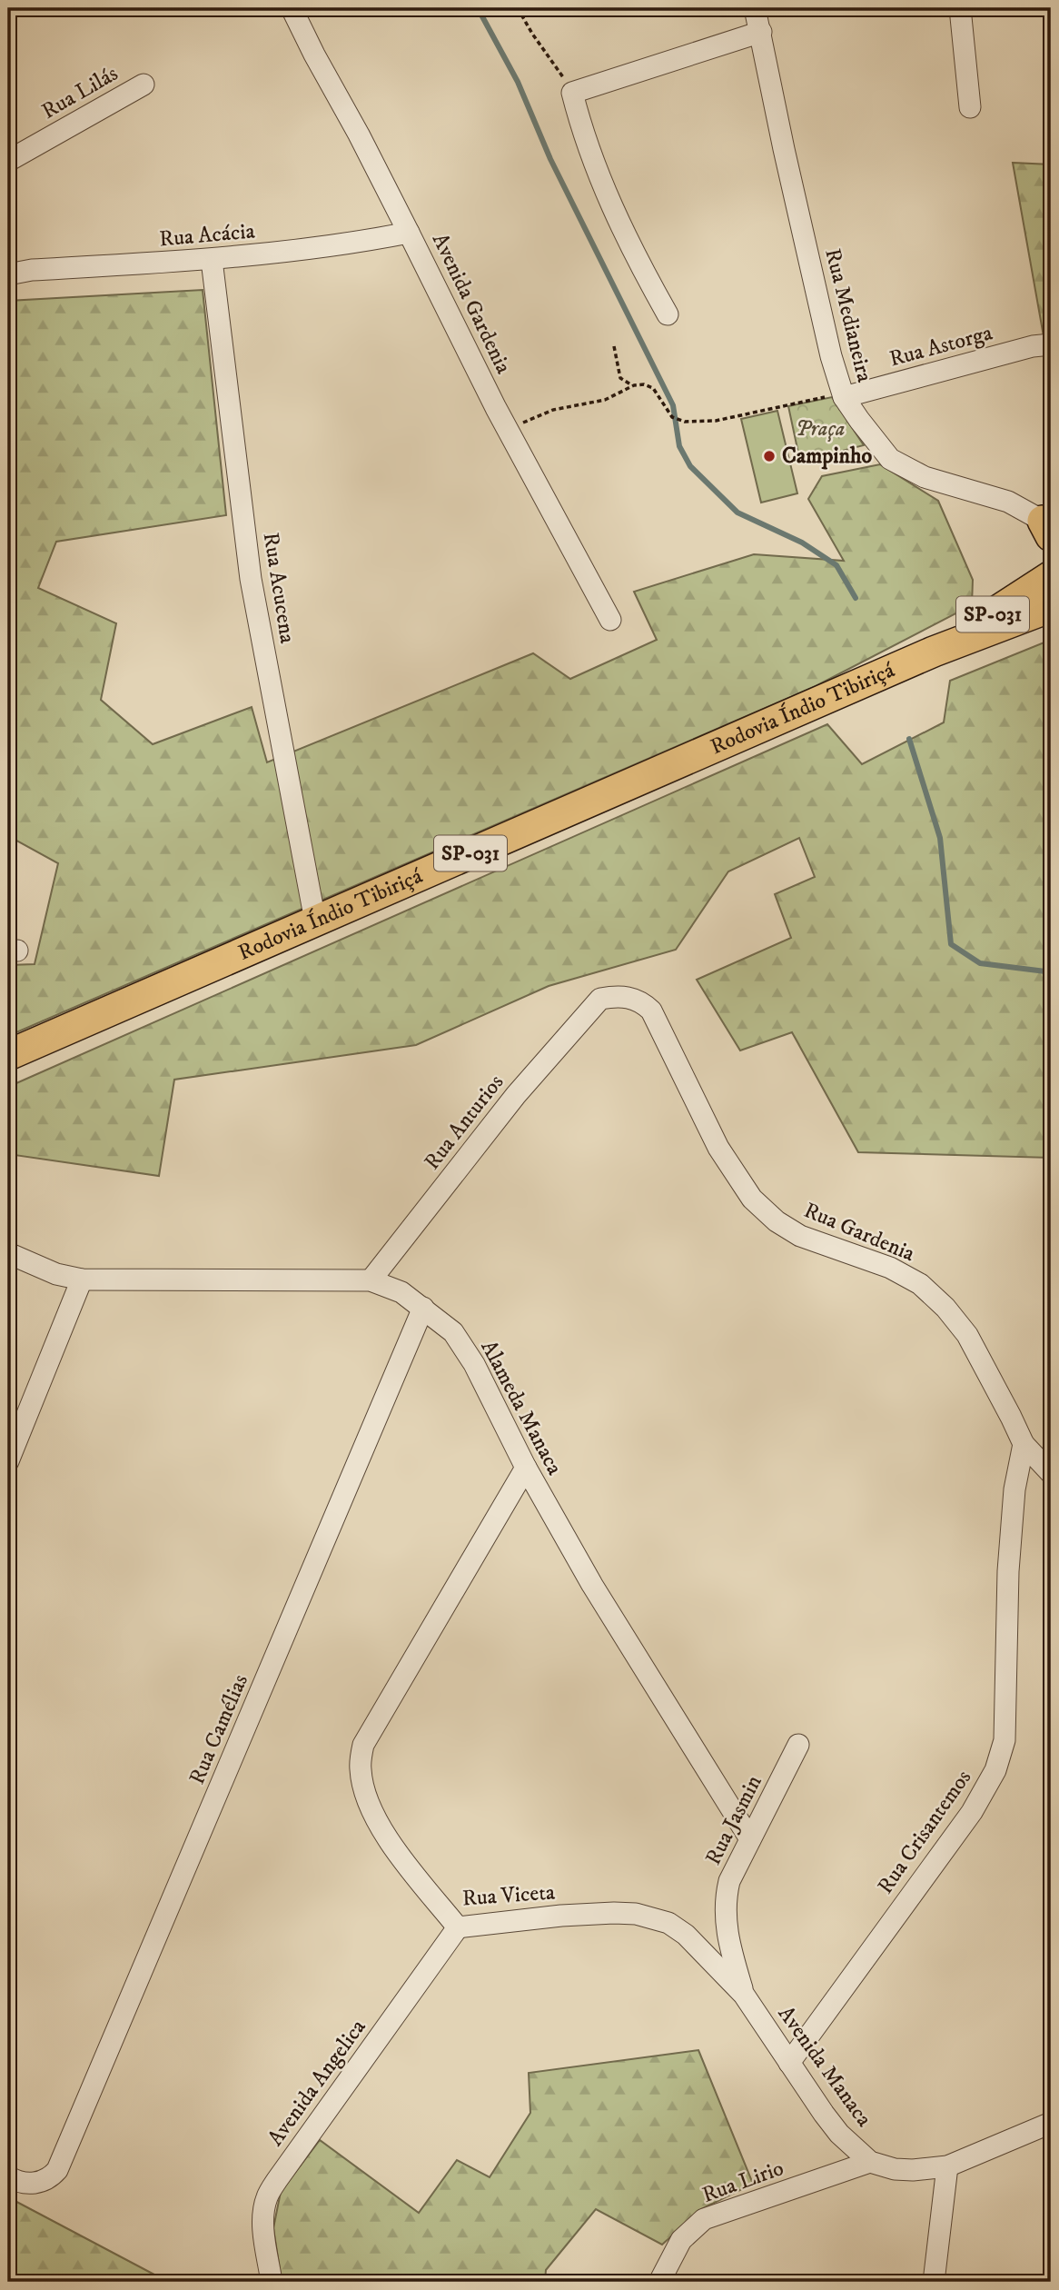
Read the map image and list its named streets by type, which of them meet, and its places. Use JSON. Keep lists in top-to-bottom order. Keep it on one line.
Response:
{"streets":{"highway":["SP-031","Rodovia Índio Tibiriçá"],"street":["Rua Lilás","Rua Acácia","Avenida Gardenia","Rua Medianeira","Rua Astorga","Rua Acucena","Rua Anturios","Rua Gardenia","Alameda Manaca","Rua Camélias","Rua Jasmin","Rua Crisantemos","Rua Viceta","Avenida Manaca","Avenida Angelica","Rua Lirio"]},"crossings":[["Rua Acácia","Avenida Gardenia"],["Rua Acácia","Rua Acucena"],["Rua Medianeira","Rua Astorga"],["Rua Acucena","Rodovia Índio Tibiriçá"],["Rua Anturios","Rua Gardenia"],["Rua Anturios","Alameda Manaca"],["Rua Gardenia","Rua Crisantemos"],["Alameda Manaca","Rua Camélias"],["Alameda Manaca","Rua Jasmin"],["Alameda Manaca","Rua Viceta"],["Rua Jasmin","Rua Viceta"],["Rua Jasmin","Avenida Manaca"],["Rua Crisantemos","Avenida Manaca"],["Rua Viceta","Avenida Manaca"],["Rua Viceta","Avenida Angelica"],["Avenida Manaca","Rua Lirio"]],"parks":["Praça"],"places":["Campinho"]}
